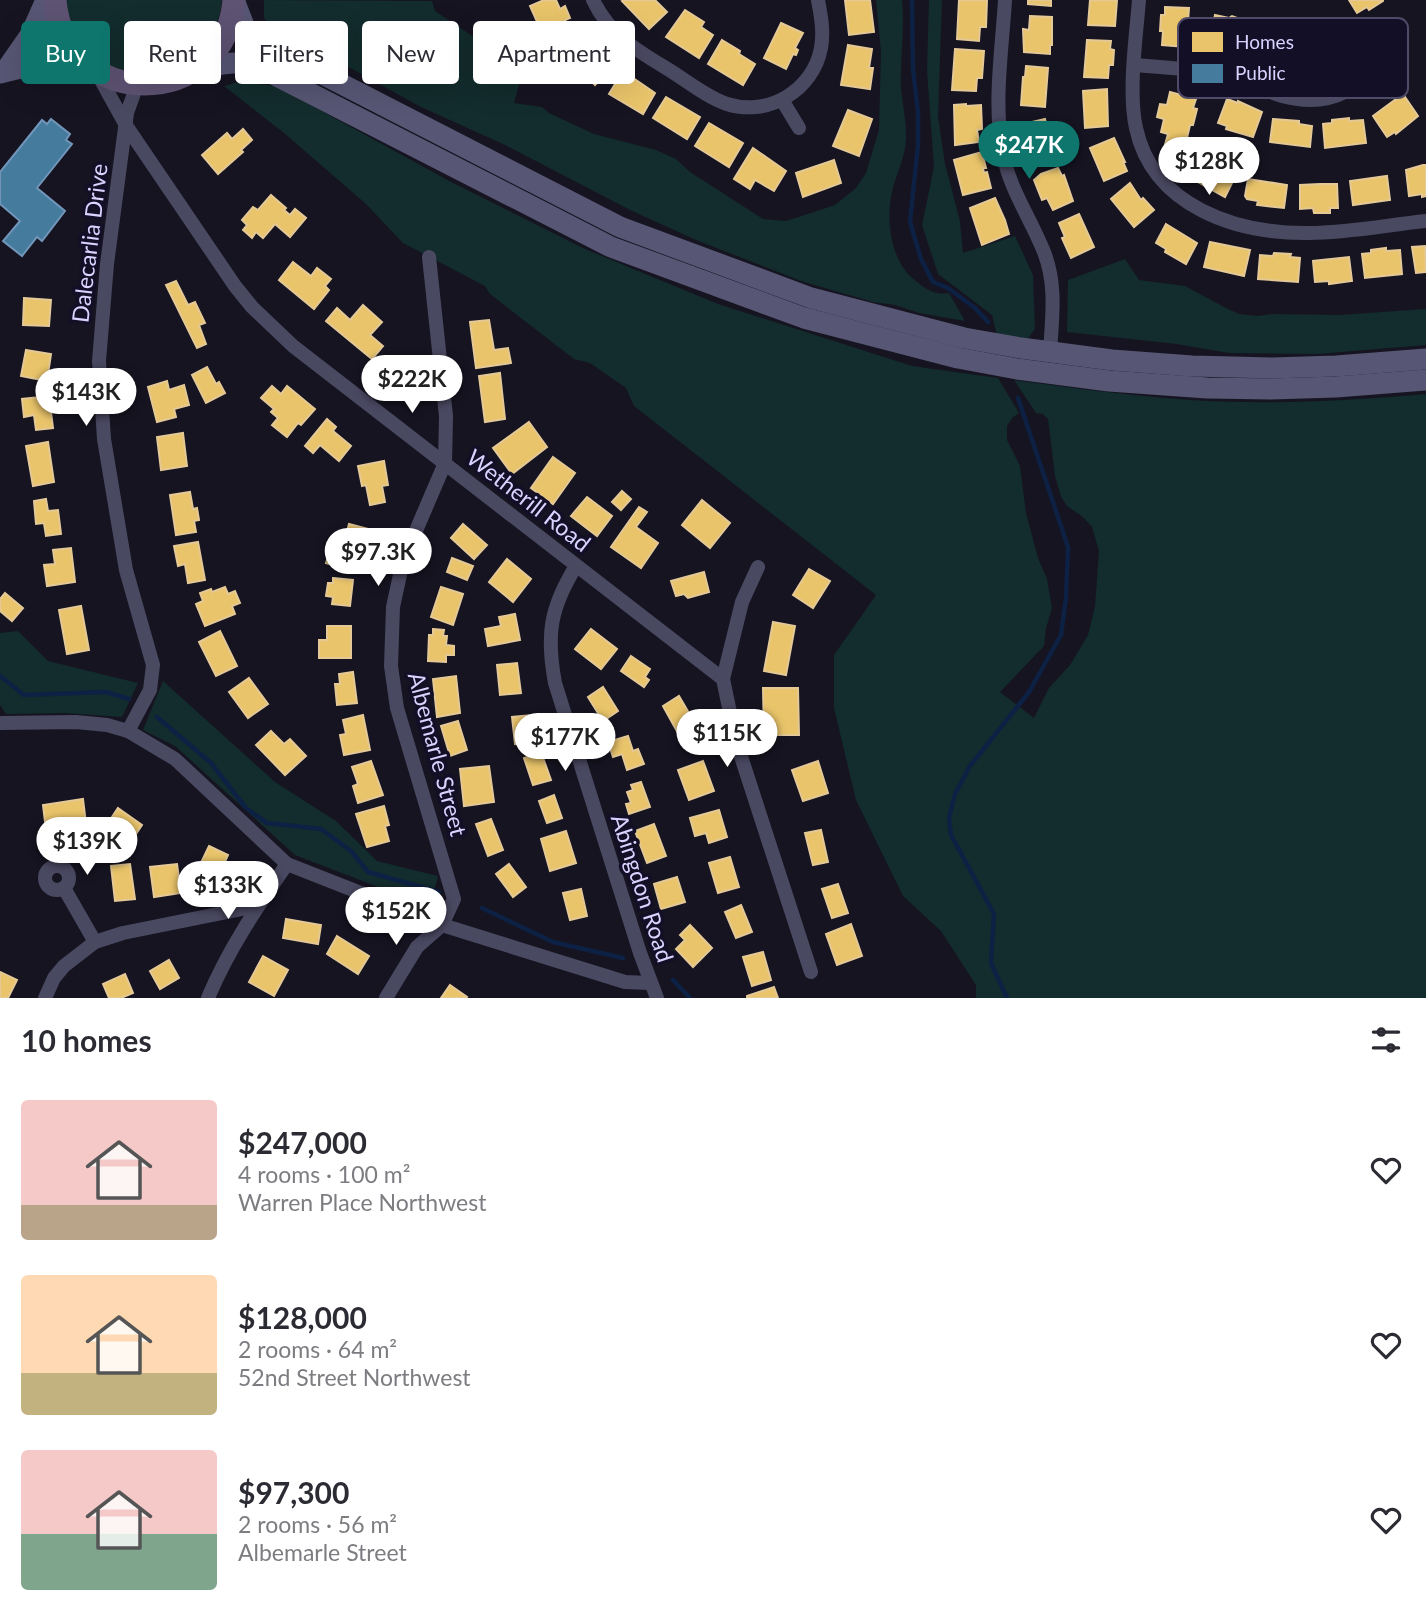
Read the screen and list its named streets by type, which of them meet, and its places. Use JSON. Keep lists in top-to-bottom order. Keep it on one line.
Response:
{"streets":{"street":["Dalecarlia Drive","Wetherill Road","Albemarle Street","Abingdon Road"]},"crossings":[["Dalecarlia Drive","Wetherill Road"],["Wetherill Road","Albemarle Street"],["Wetherill Road","Abingdon Road"]],"legend":["Homes","Public"],"page":{"chip":["Buy","Rent","Filters","New","Apartment"],"price":["$247K","$128K","$222K","$143K","$97.3K","$115K","$177K","$139K","$133K","$152K"],"heading":"10 homes","list":[{"name":"$247,000","note":"4 rooms · 100 m² · Warren Place Northwest"},{"name":"$128,000","note":"2 rooms · 64 m² · 52nd Street Northwest"},{"name":"$97,300","note":"2 rooms · 56 m² · Albemarle Street"}]}}
